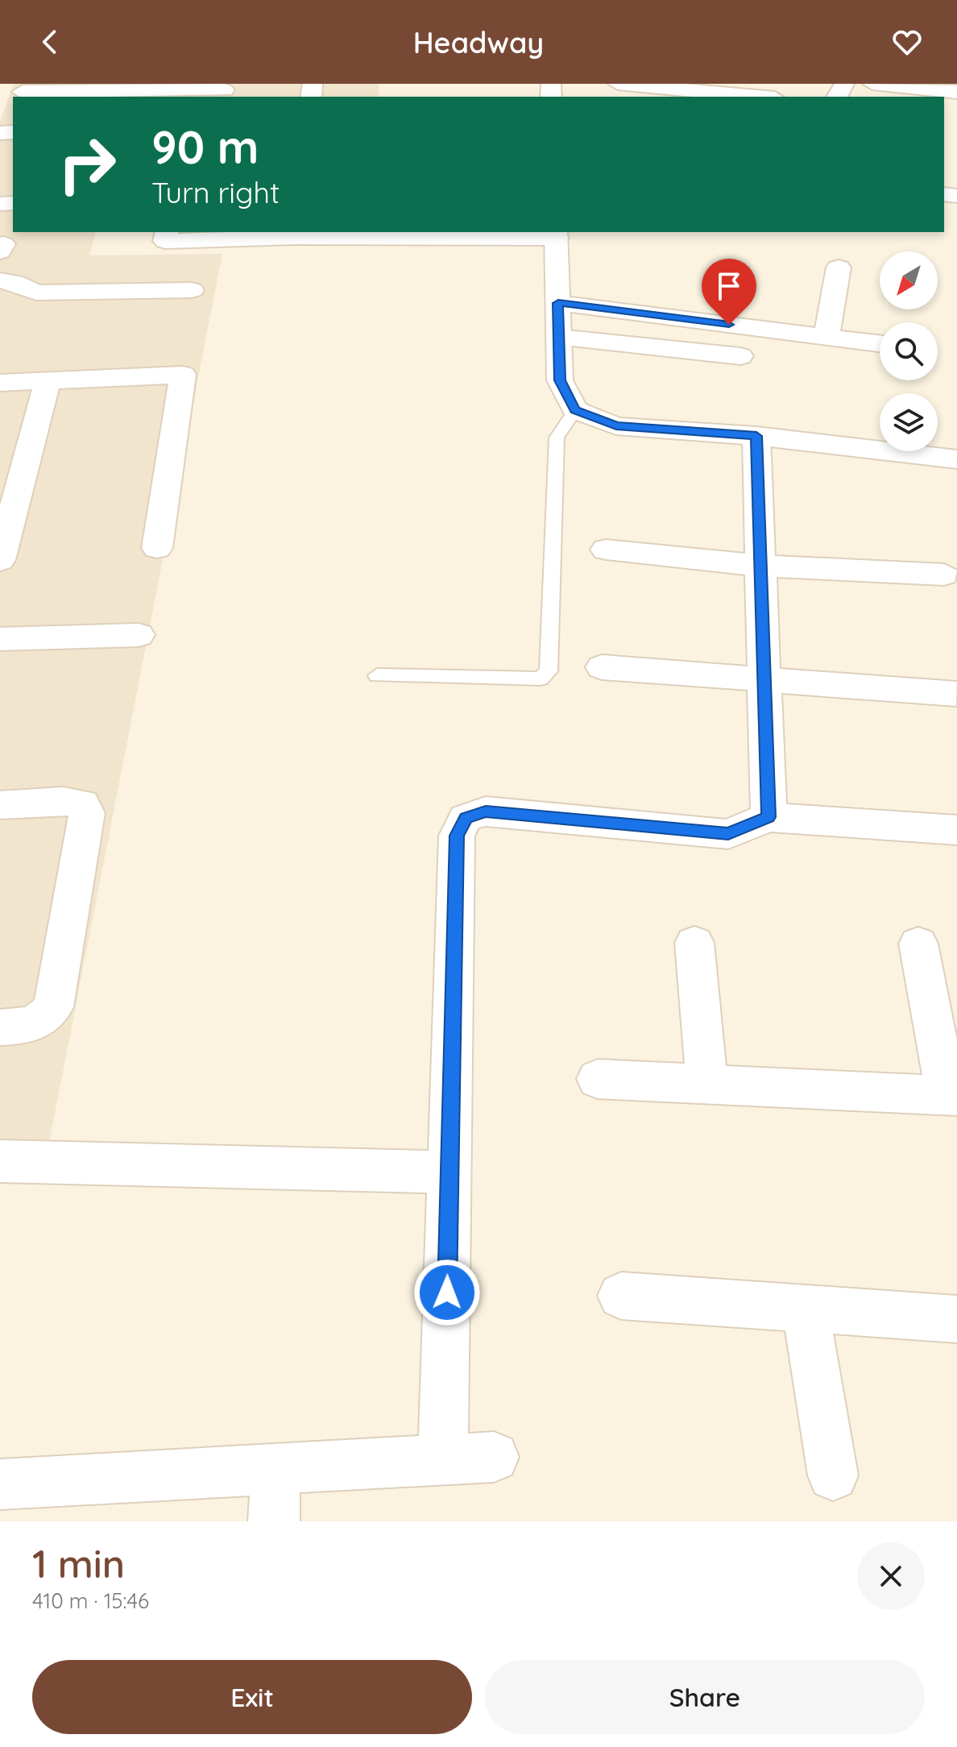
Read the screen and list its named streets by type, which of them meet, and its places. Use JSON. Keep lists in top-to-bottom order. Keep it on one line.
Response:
{"north":"bottom left","page":{"header":"Headway","turn":["90 m","Turn right"],"heading":["1 min","410 m · 15:46"],"buttons":["Exit","Share"]}}
